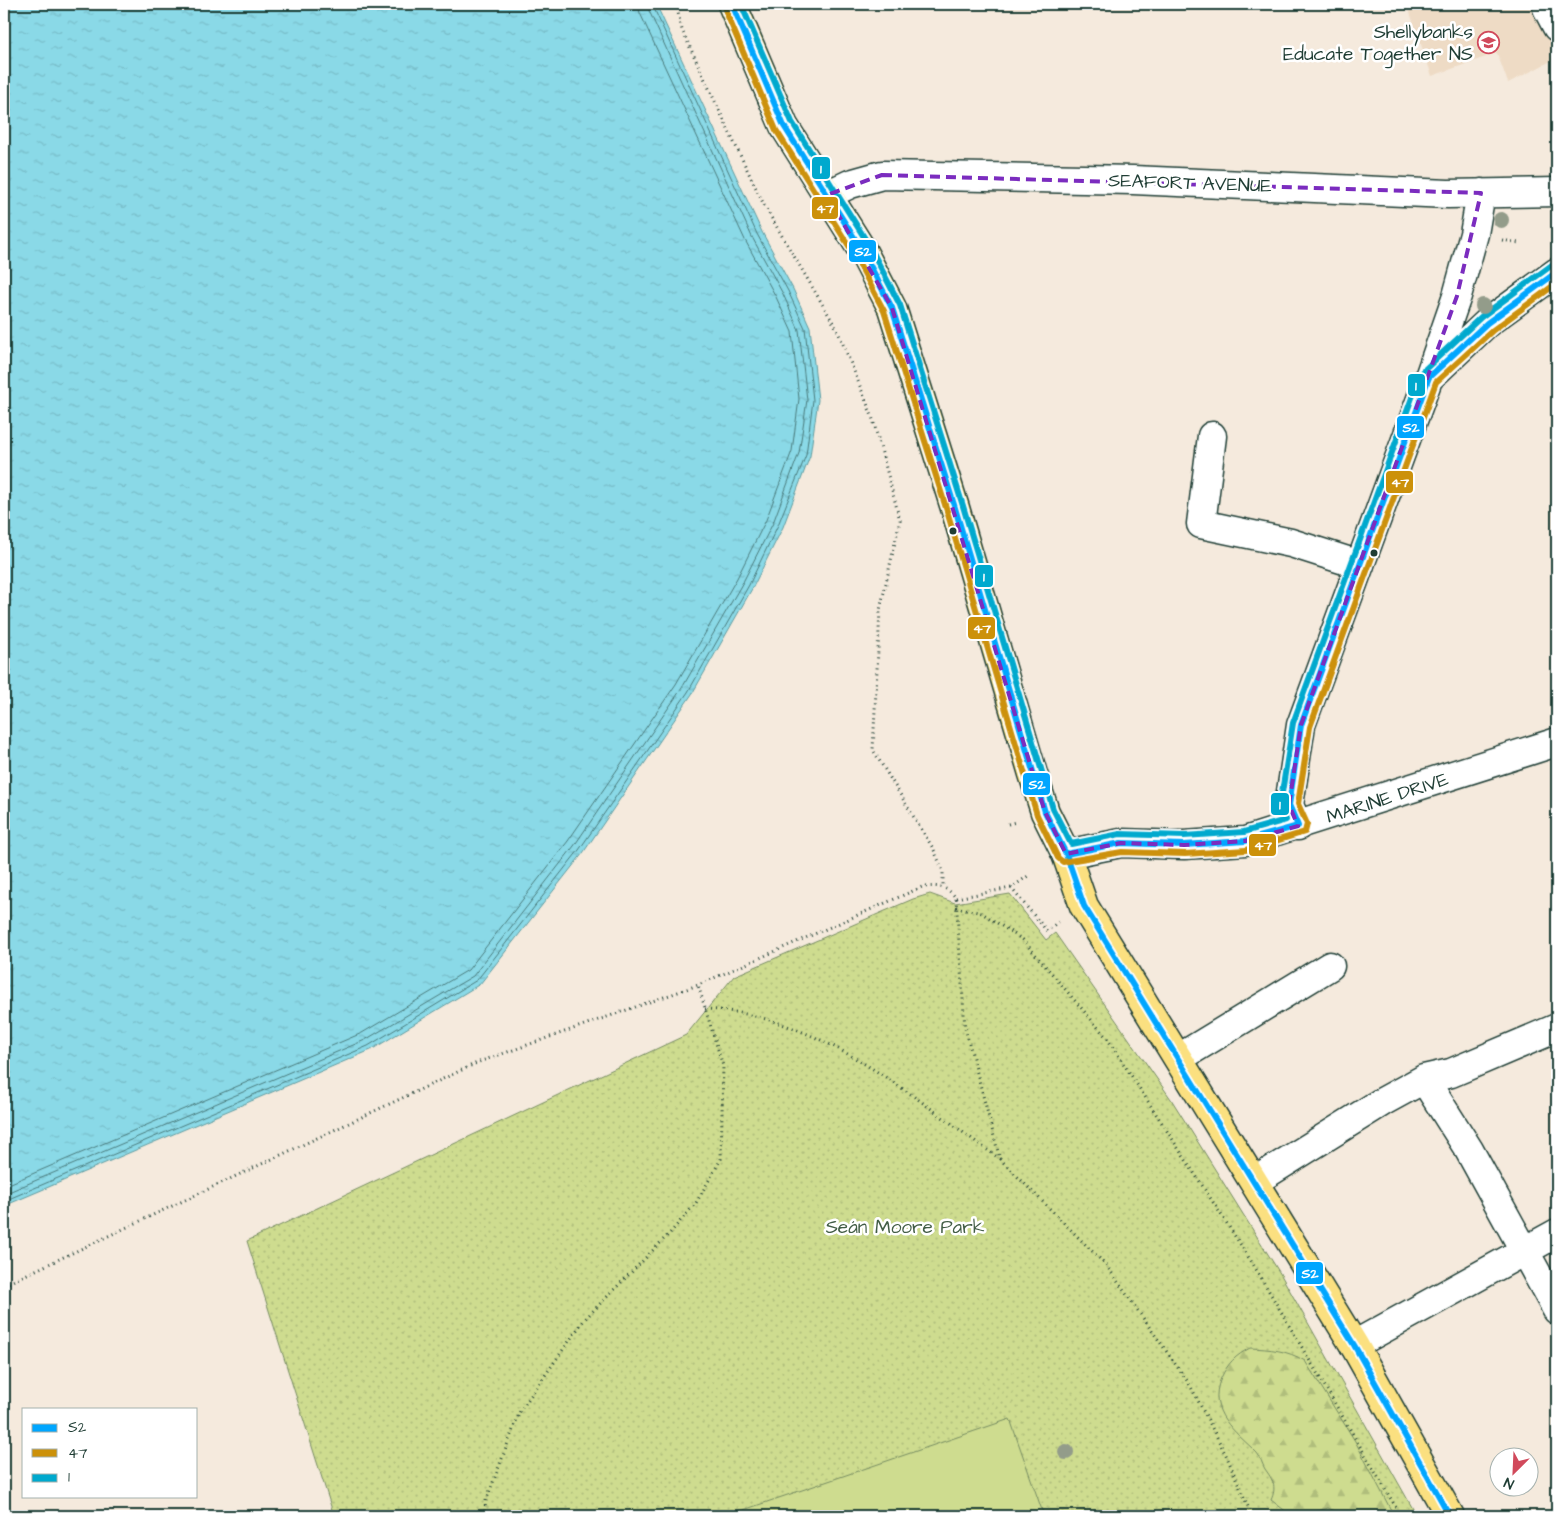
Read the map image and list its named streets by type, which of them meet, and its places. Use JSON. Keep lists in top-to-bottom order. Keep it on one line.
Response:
{"streets":{"street":["SEAFORT AVENUE","MARINE DRIVE"]},"parks":["Seán Moore Park"],"places":{"school or university":["Shellybanks Educate Together NS"]},"lines":["transit line S2","transit line 1","transit line 47"],"legend":["S2","47","1"],"north":"bottom left"}
